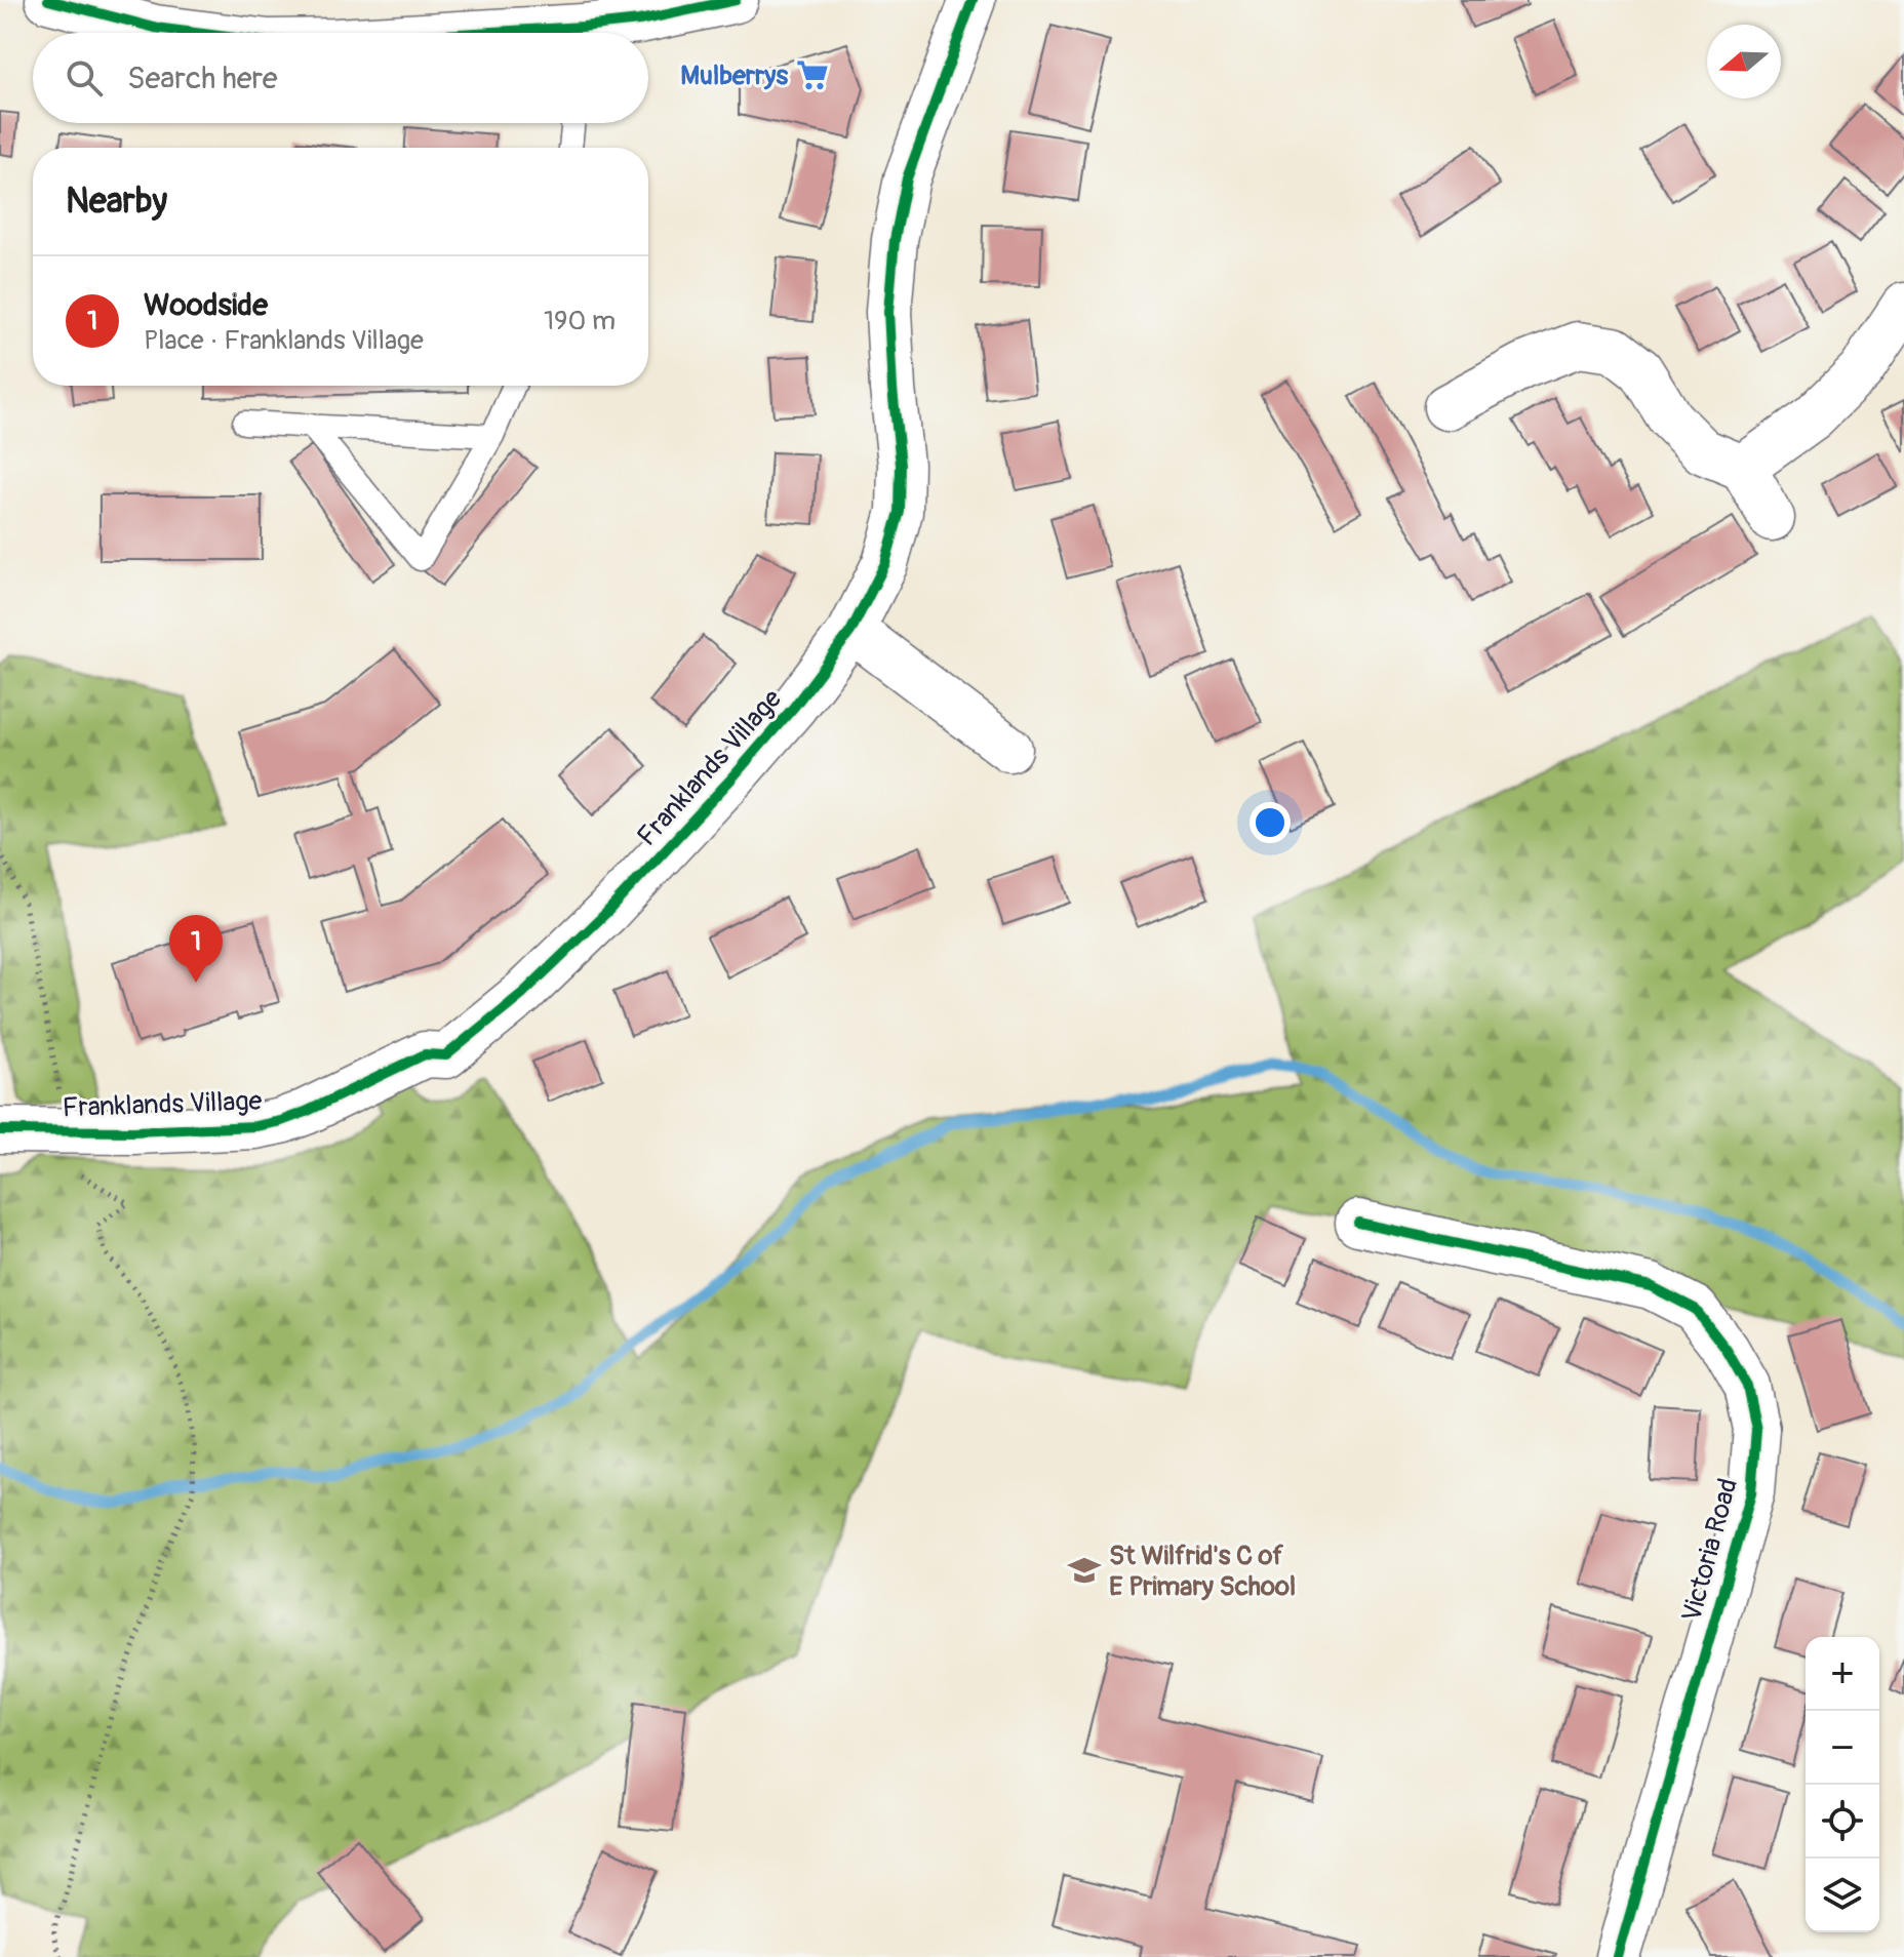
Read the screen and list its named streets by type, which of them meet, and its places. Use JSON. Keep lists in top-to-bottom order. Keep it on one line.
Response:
{"streets":{"street":["Franklands Village","Victoria Road"]},"places":{"supermarket":["Mulberrys"],"school or university":["St Wilfrid's C of E Primary School"]},"north":"left","page":{"search":"Search here","heading":"Nearby","list":[{"mark":"1","name":"Woodside","note":"Place · Franklands Village","value":"190 m"}],"pins":"1","map_buttons":["+","−"]}}
